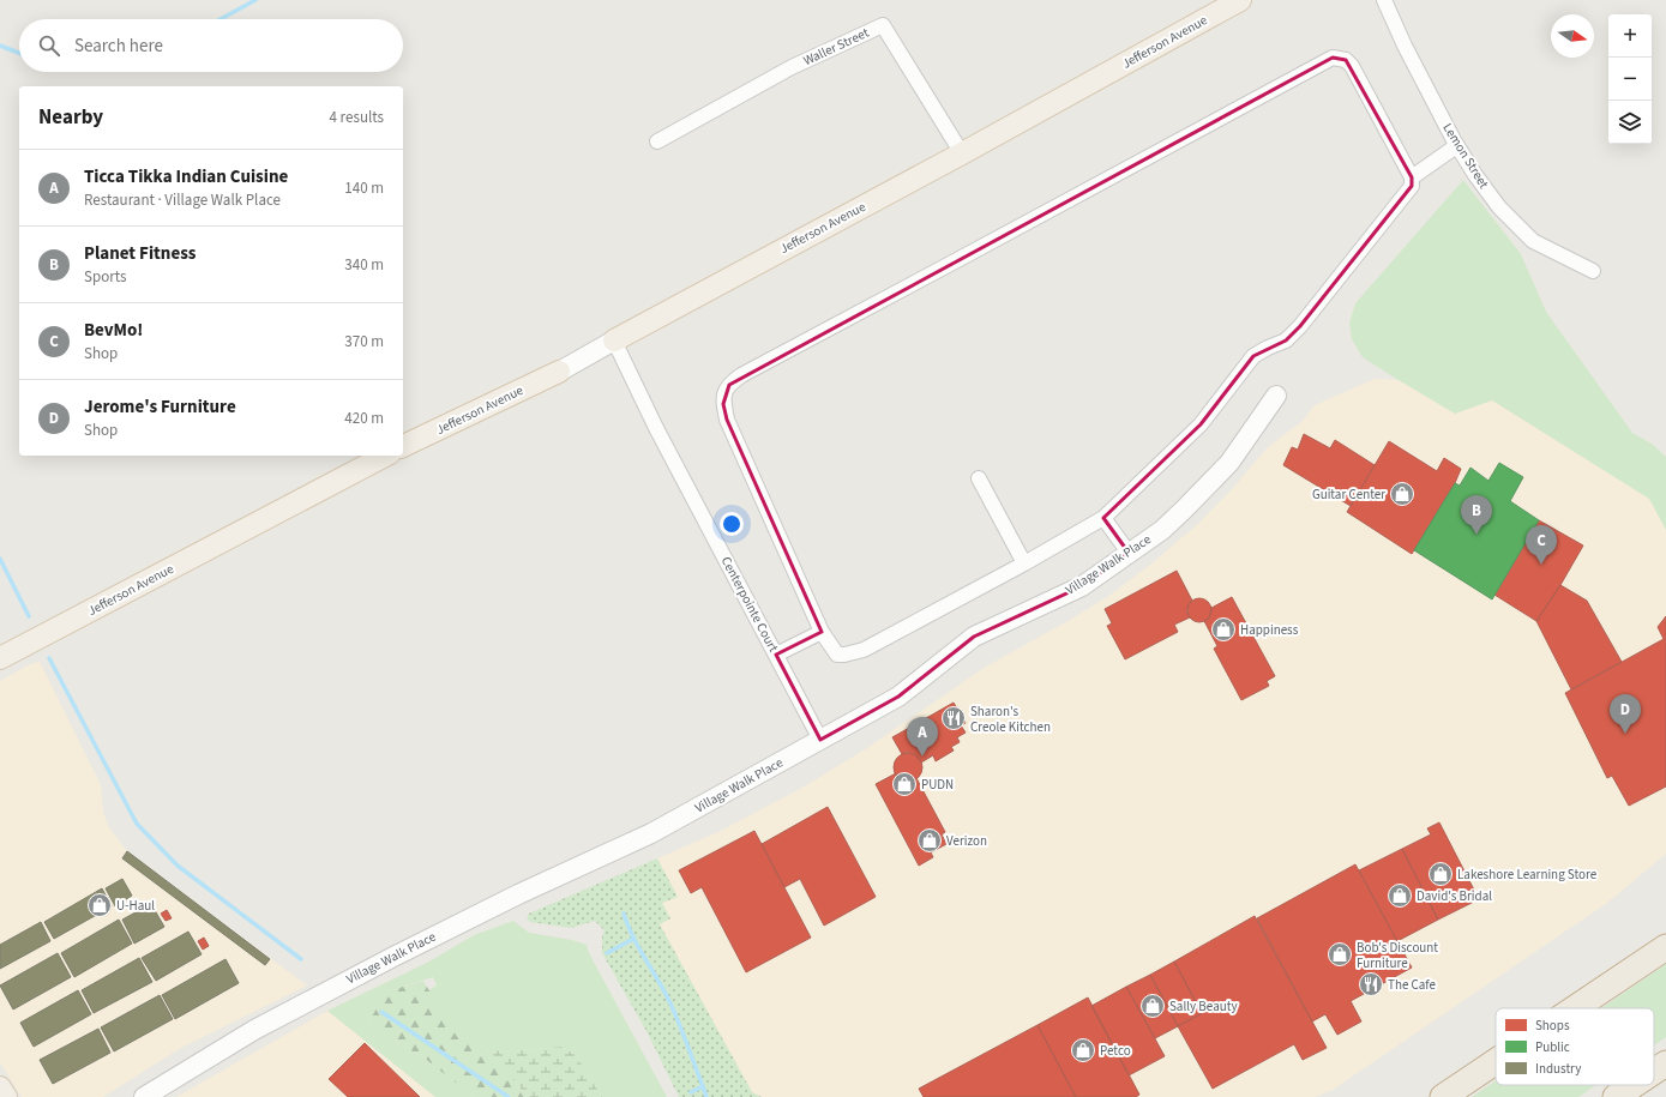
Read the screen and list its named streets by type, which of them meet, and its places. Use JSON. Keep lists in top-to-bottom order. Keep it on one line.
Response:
{"streets":{"main road":["Jefferson Avenue"],"street":["Waller Street","Lemon Street","Village Walk Place","Centerpointe Court"]},"crossings":[["Jefferson Avenue","Waller Street"],["Jefferson Avenue","Centerpointe Court"],["Village Walk Place","Centerpointe Court"]],"places":{"shop":["Guitar Center","Happiness","PUDN","Verizon","Lakeshore Learning Store","David's Bridal","U-Haul","Bob's Discount Furniture","Sally Beauty","Petco"],"restaurant":["Sharon's Creole Kitchen","The Cafe"]},"legend":["Shops","Public","Industry"],"north":"right","page":{"map_buttons":["+","−"],"search":"Search here","heading":["Nearby","4 results"],"list":[{"mark":"A","name":"Ticca Tikka Indian Cuisine","note":"Restaurant · Village Walk Place","value":"140 m"},{"mark":"B","name":"Planet Fitness","note":"Sports","value":"340 m"},{"mark":"C","name":"BevMo!","note":"Shop","value":"370 m"},{"mark":"D","name":"Jerome's Furniture","note":"Shop","value":"420 m"}],"pins":["B","C","D","A"]}}
